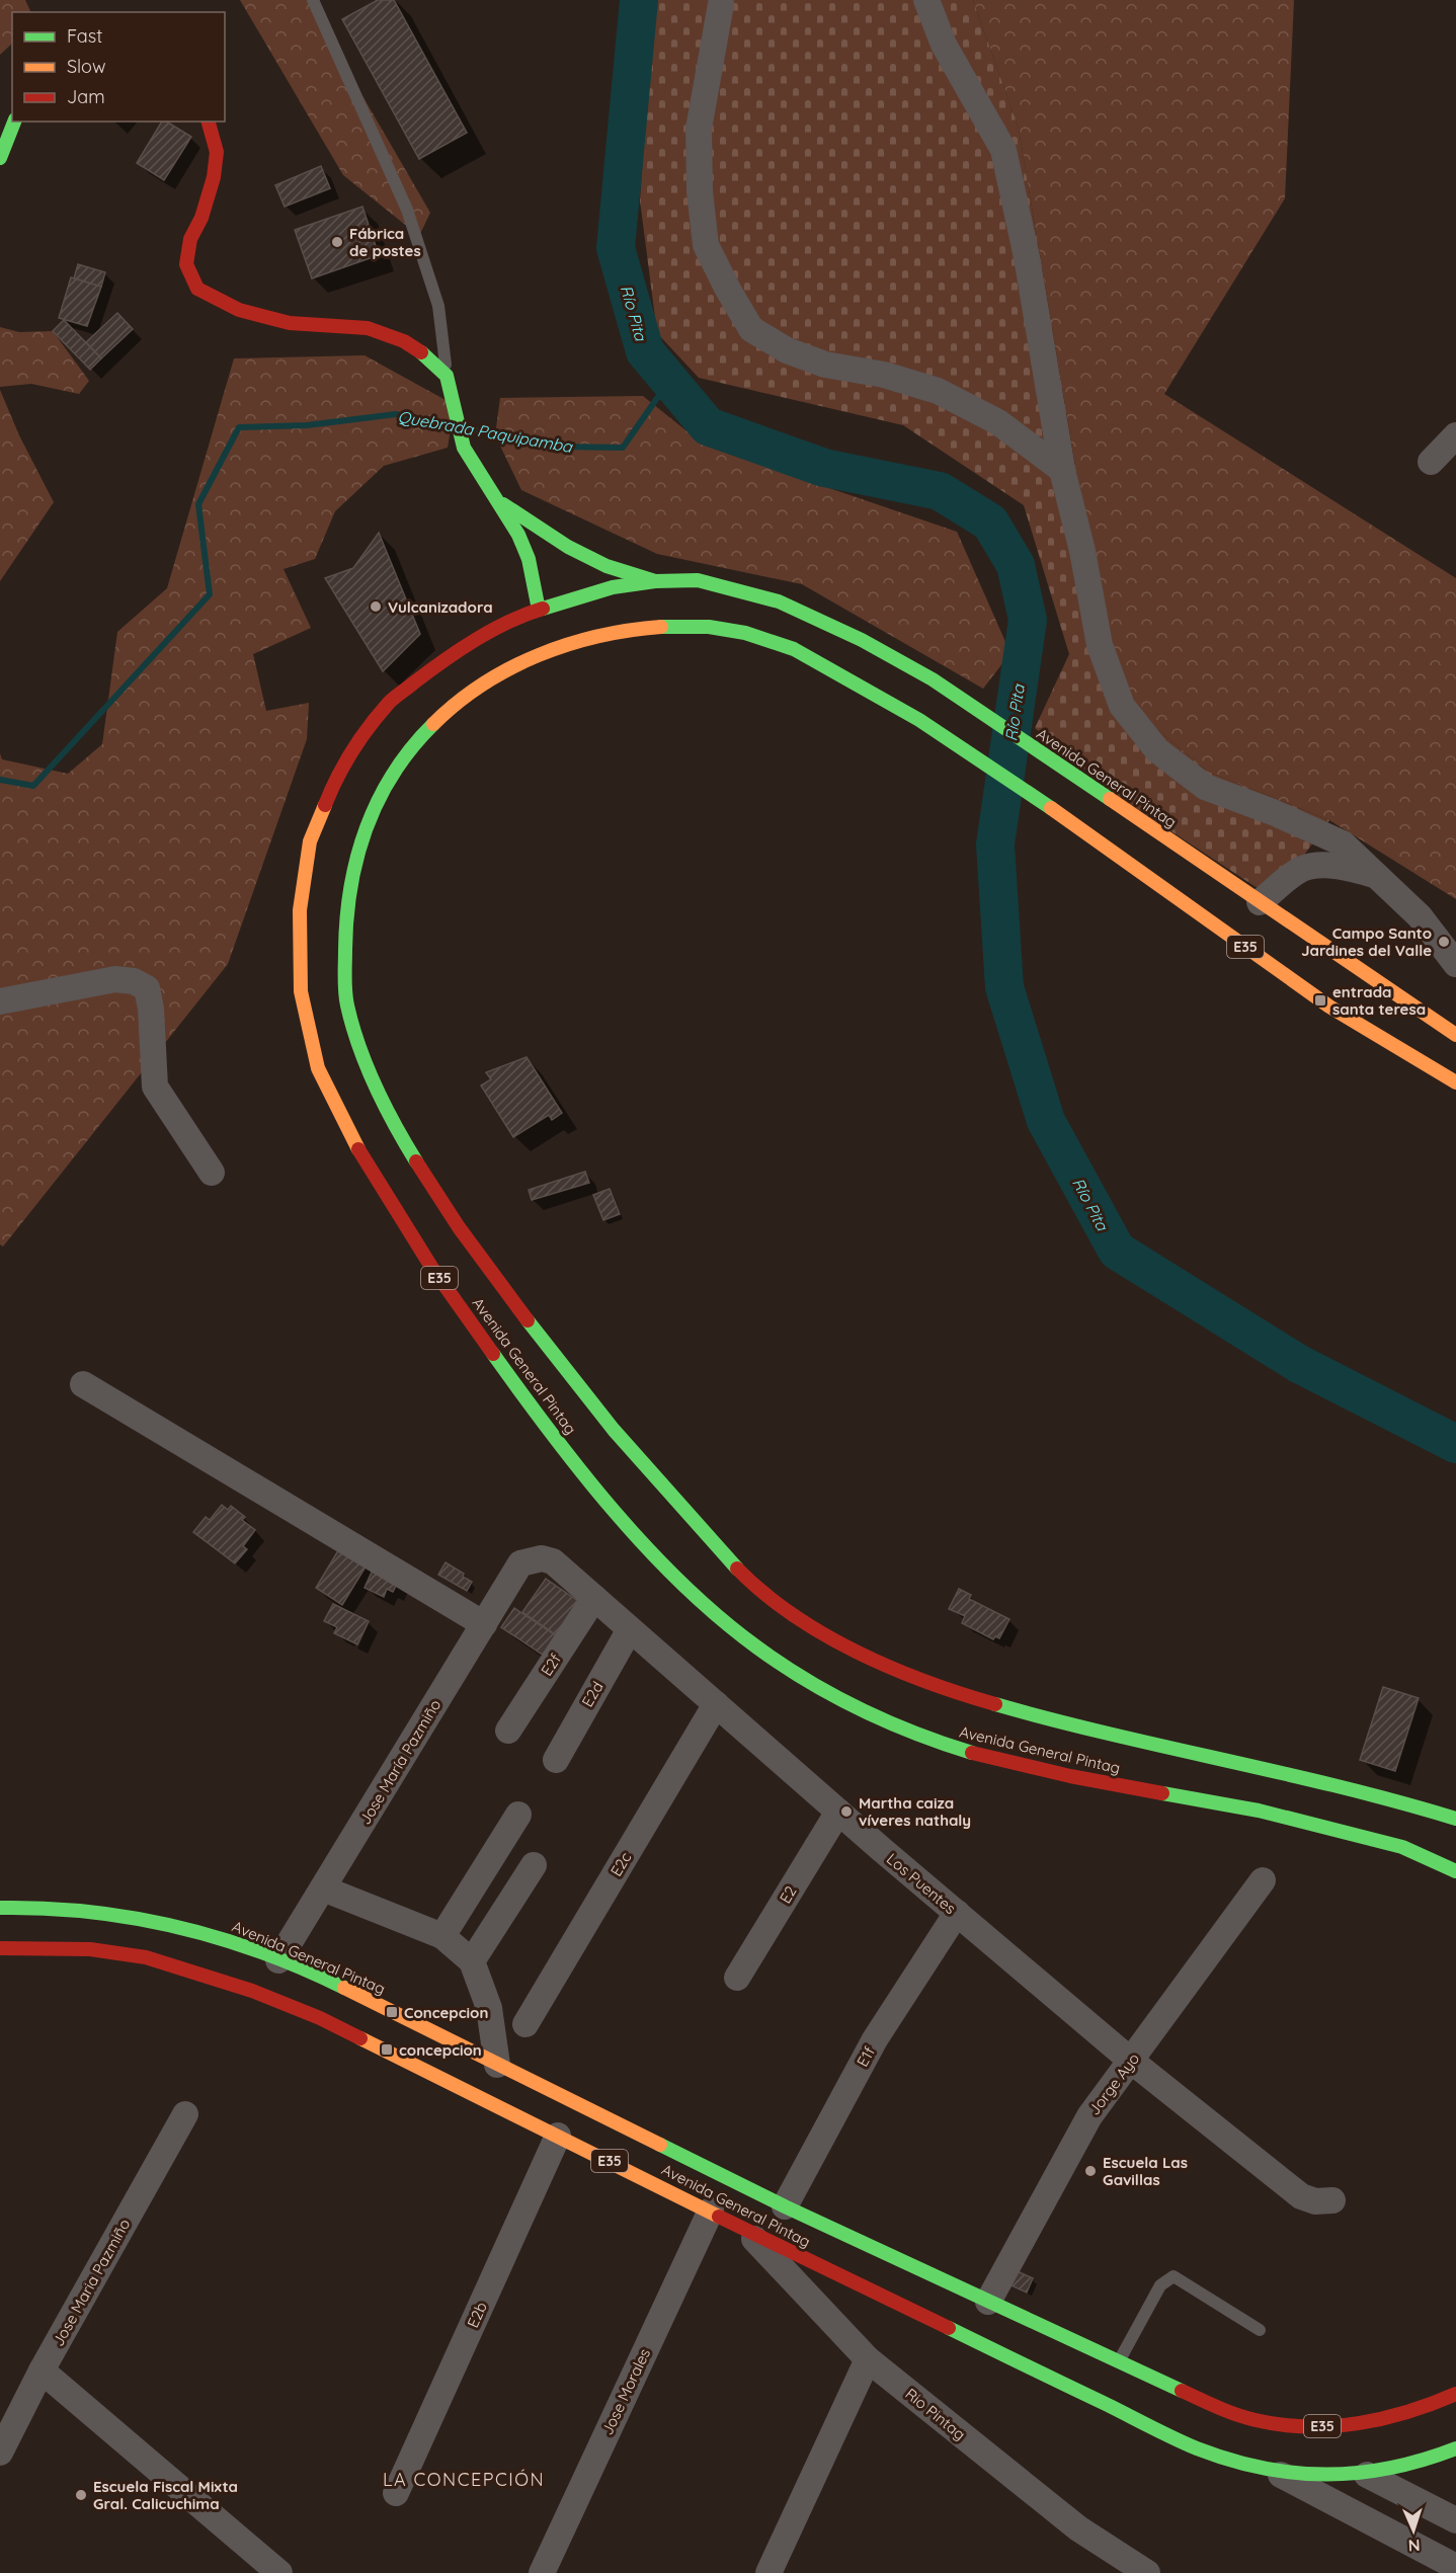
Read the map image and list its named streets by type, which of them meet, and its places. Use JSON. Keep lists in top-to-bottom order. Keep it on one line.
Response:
{"streets":{"main road":["Avenida General Pintag","E35"],"street":["E2f","E2d","Jose María Pazmiño","E2c","Los Puentes","E2","E1f","Jorge Ayo","Jose Maria Pazmiño","E2b","Jose Morales","Rio Pintag"]},"crossings":[["Avenida General Pintag","Jose María Pazmiño"],["Avenida General Pintag","E1f"],["Avenida General Pintag","Jorge Ayo"],["Avenida General Pintag","E2b"],["Avenida General Pintag","Jose Morales"],["Avenida General Pintag","Rio Pintag"],["E2f","Los Puentes"],["E2d","Los Puentes"],["Jose María Pazmiño","Los Puentes"],["E2c","Los Puentes"],["Los Puentes","E2"],["Los Puentes","E1f"],["Los Puentes","Jorge Ayo"]],"districts":["LA CONCEPCIÓN"],"water":["Río Pita","Quebrada Paquipamba"],"places":{"other":["Fábrica de postes","Vulcanizadora","Campo Santo Jardines del Valle","Martha caiza víveres nathaly","Escuela Las Gavillas","Escuela Fiscal Mixta Gral. Calicuchima"],"transit":["entrada santa teresa","Concepcion","concepcion"]},"legend":["Fast","Slow","Jam"],"north":"bottom"}
